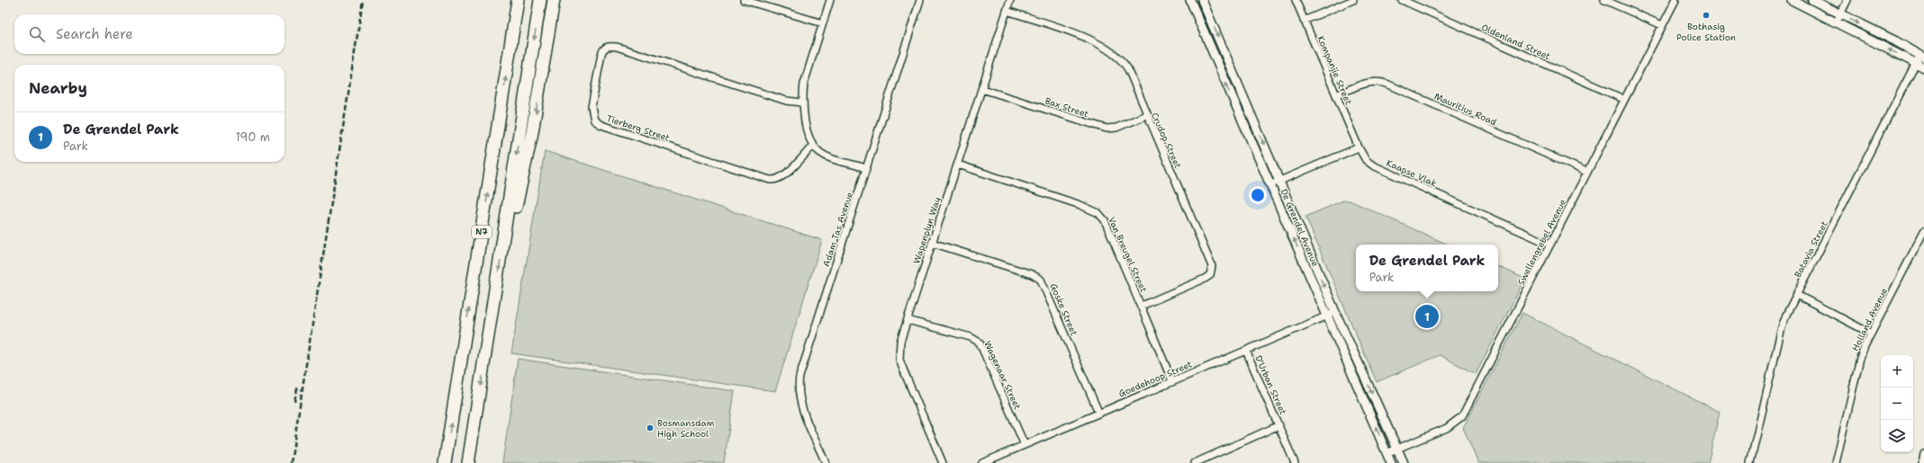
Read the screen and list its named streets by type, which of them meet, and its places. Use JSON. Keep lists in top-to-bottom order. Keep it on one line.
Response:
{"streets":{"highway":["N7"],"street":["Oldenland Street","Kompanjie Street","Bax Street","Mauritius Road","Tierberg Street","Crudop Street","Kaapse Vlak","De Grendel Avenue","Adam Tas Avenue","Wapenplyn Way","Swellengrebel Avenue","Batavia Street","Van Breugel Street","Goske Street","Holland Avenue","Wagenaar Street","Goedehoop Street","D'Urban Street"]},"crossings":[["Oldenland Street","Swellengrebel Avenue"],["Kompanjie Street","Mauritius Road"],["Kompanjie Street","Kaapse Vlak"],["Bax Street","Crudop Street"],["Bax Street","Wapenplyn Way"],["Mauritius Road","Swellengrebel Avenue"],["Crudop Street","Wapenplyn Way"],["Crudop Street","Van Breugel Street"],["Kaapse Vlak","Swellengrebel Avenue"],["De Grendel Avenue","Swellengrebel Avenue"],["De Grendel Avenue","Goedehoop Street"],["Wapenplyn Way","Van Breugel Street"],["Wapenplyn Way","Goske Street"],["Wapenplyn Way","Wagenaar Street"],["Van Breugel Street","Goedehoop Street"],["Goske Street","Goedehoop Street"],["Wagenaar Street","Goedehoop Street"],["Goedehoop Street","D'Urban Street"]],"places":["Bothasig Police Station","Bosmansdam High School"],"page":{"search":"Search here","heading":"Nearby","list":[{"mark":"1","name":"De Grendel Park","note":"Park","value":"190 m"}],"popup":["De Grendel Park","Park"],"pins":"1","map_buttons":["+","−"]}}
